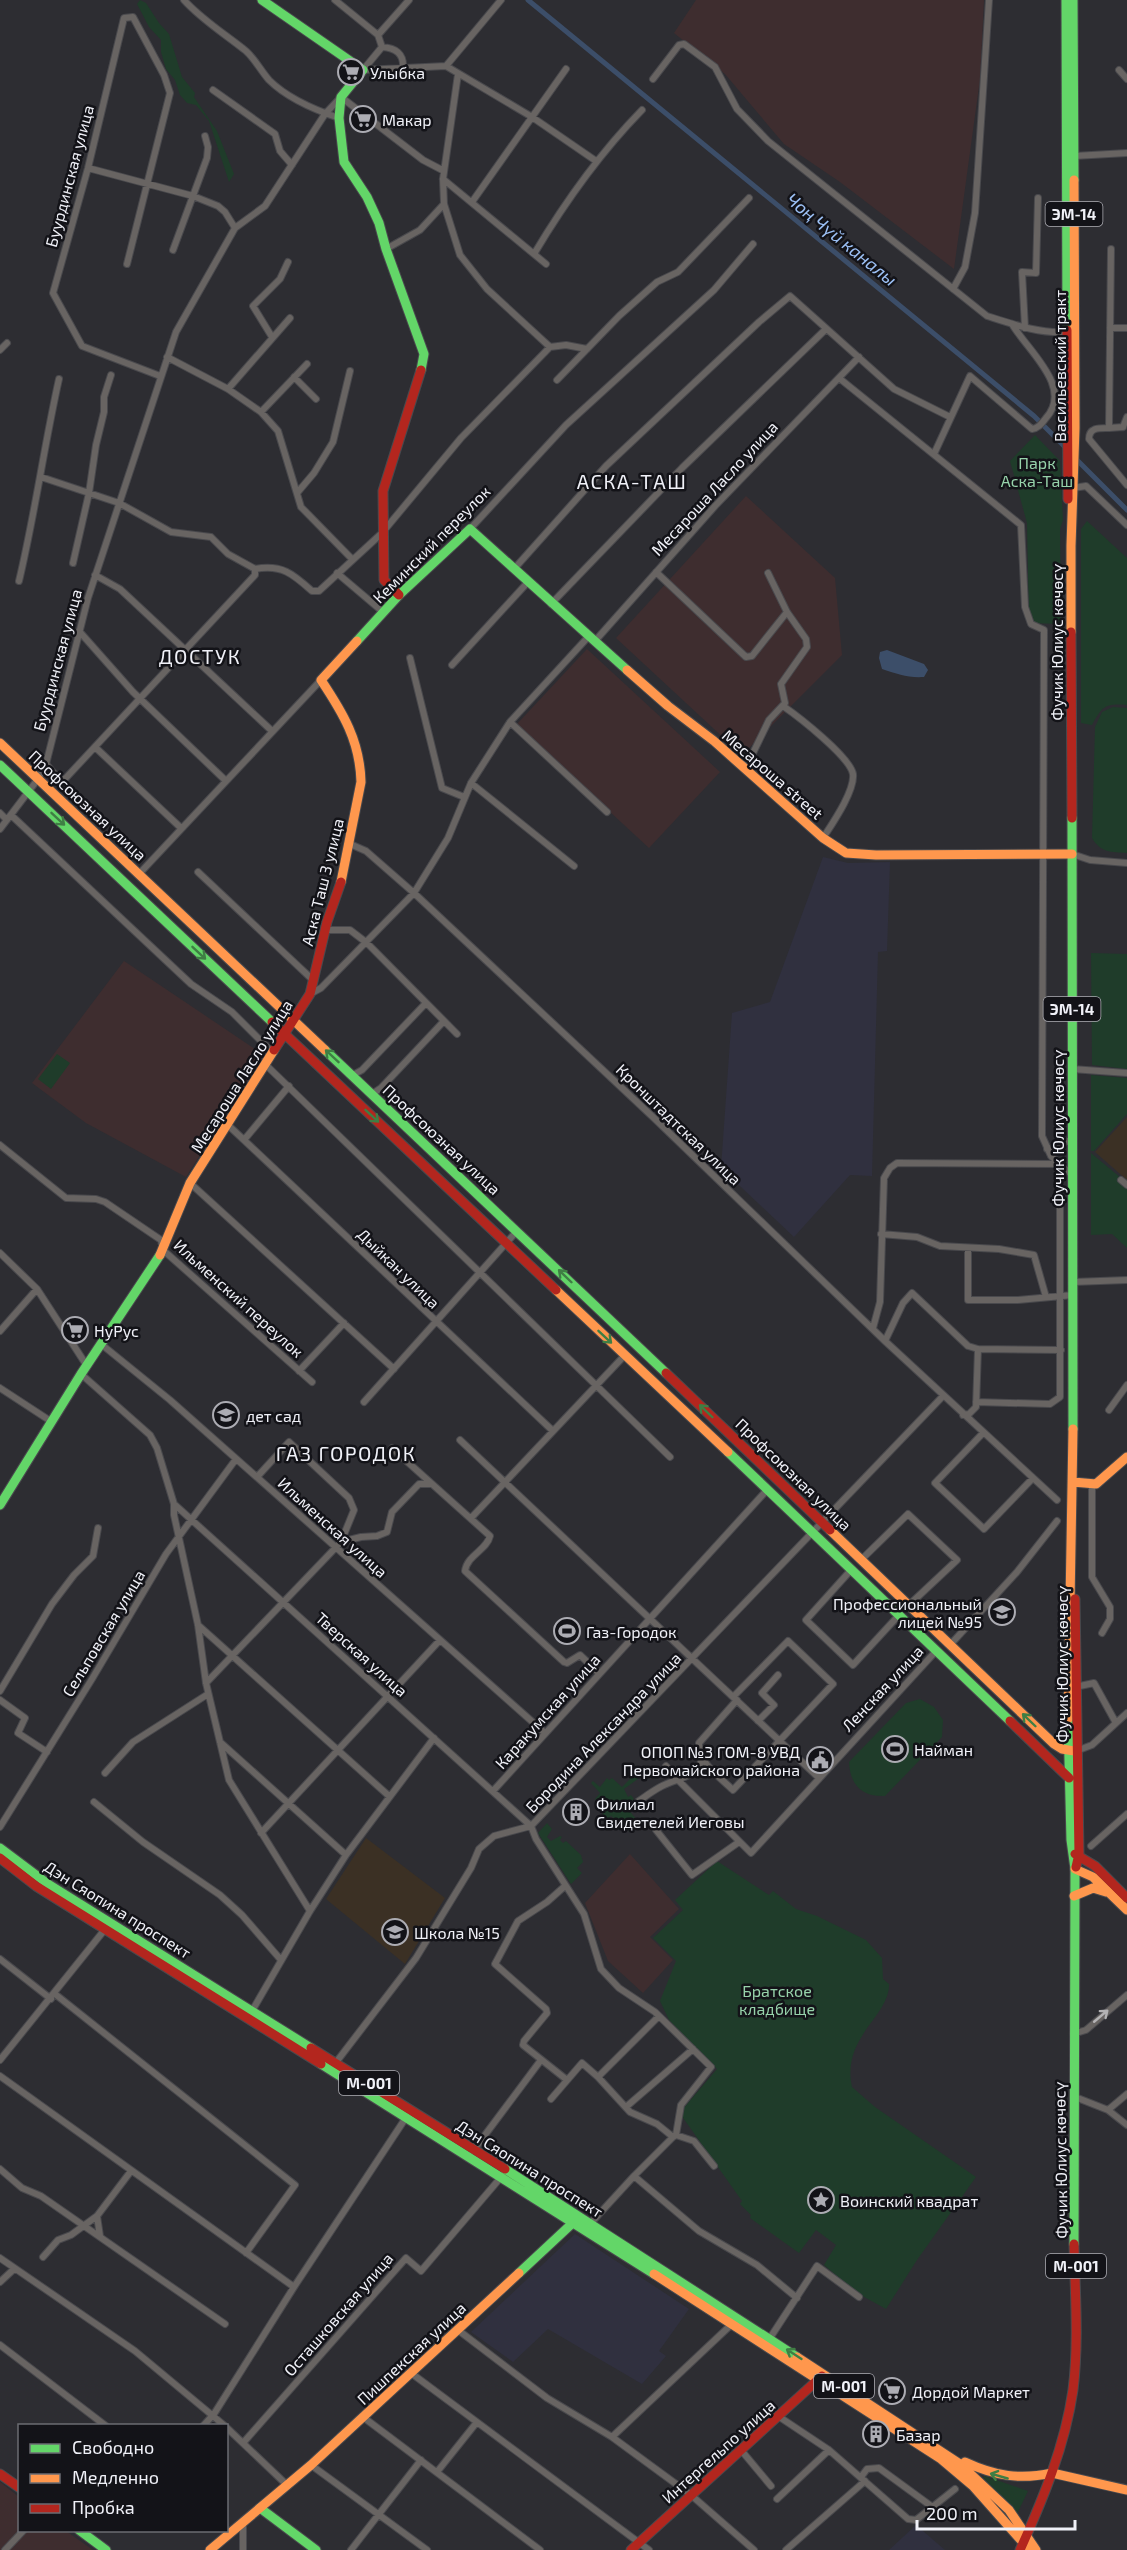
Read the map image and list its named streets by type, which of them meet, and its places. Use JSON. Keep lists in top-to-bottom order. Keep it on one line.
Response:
{"streets":{"main road":["Буурдинская улица","ЭМ-14","Васильевский тракт","Месароша Ласло улица","Кеминский переулок","Фучик Юлиус көчөсү","Месароша street","Профсоюзная улица","Аска Таш 3 улица","Дэн Сяопина проспект","M-001","М-001","Пишпекская улица","Интергельпо улица"],"street":["Кронштадтская улица","Дыйкан улица","Ильменский переулок","Ильменская улица","Сельповская улица","Тверская улица","Ленская улица","Каракумская улица","Бородина Александра улица","Осташковская улица"]},"crossings":[["Буурдинская улица","Профсоюзная улица"],["Васильевский тракт","Фучик Юлиус көчөсү"],["Месароша Ласло улица","Месароша street"],["Месароша Ласло улица","Профсоюзная улица"],["Месароша Ласло улица","Аска Таш 3 улица"],["Месароша Ласло улица","Кронштадтская улица"],["Месароша Ласло улица","Дыйкан улица"],["Месароша Ласло улица","Ильменский переулок"],["Месароша Ласло улица","Ильменская улица"],["Кеминский переулок","Месароша street"],["Кеминский переулок","Профсоюзная улица"],["Кеминский переулок","Аска Таш 3 улица"],["Фучик Юлиус көчөсү","Месароша street"],["Фучик Юлиус көчөсү","Профсоюзная улица"],["Фучик Юлиус көчөсү","Дэн Сяопина проспект"],["Профсоюзная улица","Ленская улица"],["Профсоюзная улица","Каракумская улица"],["Профсоюзная улица","Бородина Александра улица"],["Аска Таш 3 улица","Кронштадтская улица"],["Кронштадтская улица","Бородина Александра улица"],["Ильменская улица","Сельповская улица"],["Ильменская улица","Каракумская улица"],["Сельповская улица","Тверская улица"],["Тверская улица","Каракумская улица"],["Тверская улица","Бородина Александра улица"],["Дэн Сяопина проспект","Осташковская улица"],["Дэн Сяопина проспект","Пишпекская улица"],["Дэн Сяопина проспект","Интергельпо улица"]],"districts":["АСКА-ТАШ","ДОСТУК","ГАЗ ГОРОДОК"],"water":["Чоң Чүй каналы"],"parks":["Парк Аска-Таш","Братское кладбище"],"places":{"supermarket":["Улыбка","Макар","НуРус","Дордой Маркет"],"school or university":["дет сад","Профессиональный лицей №95","Школа №15"],"sports":["Газ-Городок","Найман"],"public building":["ОПОП №3 ГОМ-8 УВД Первомайского района"],"building":["Филиал Свидетелей Иеговы","Базар"],"place":["Воинский квадрат"]},"legend":["Свободно","Медленно","Пробка"],"scale_bar":"200 m"}
